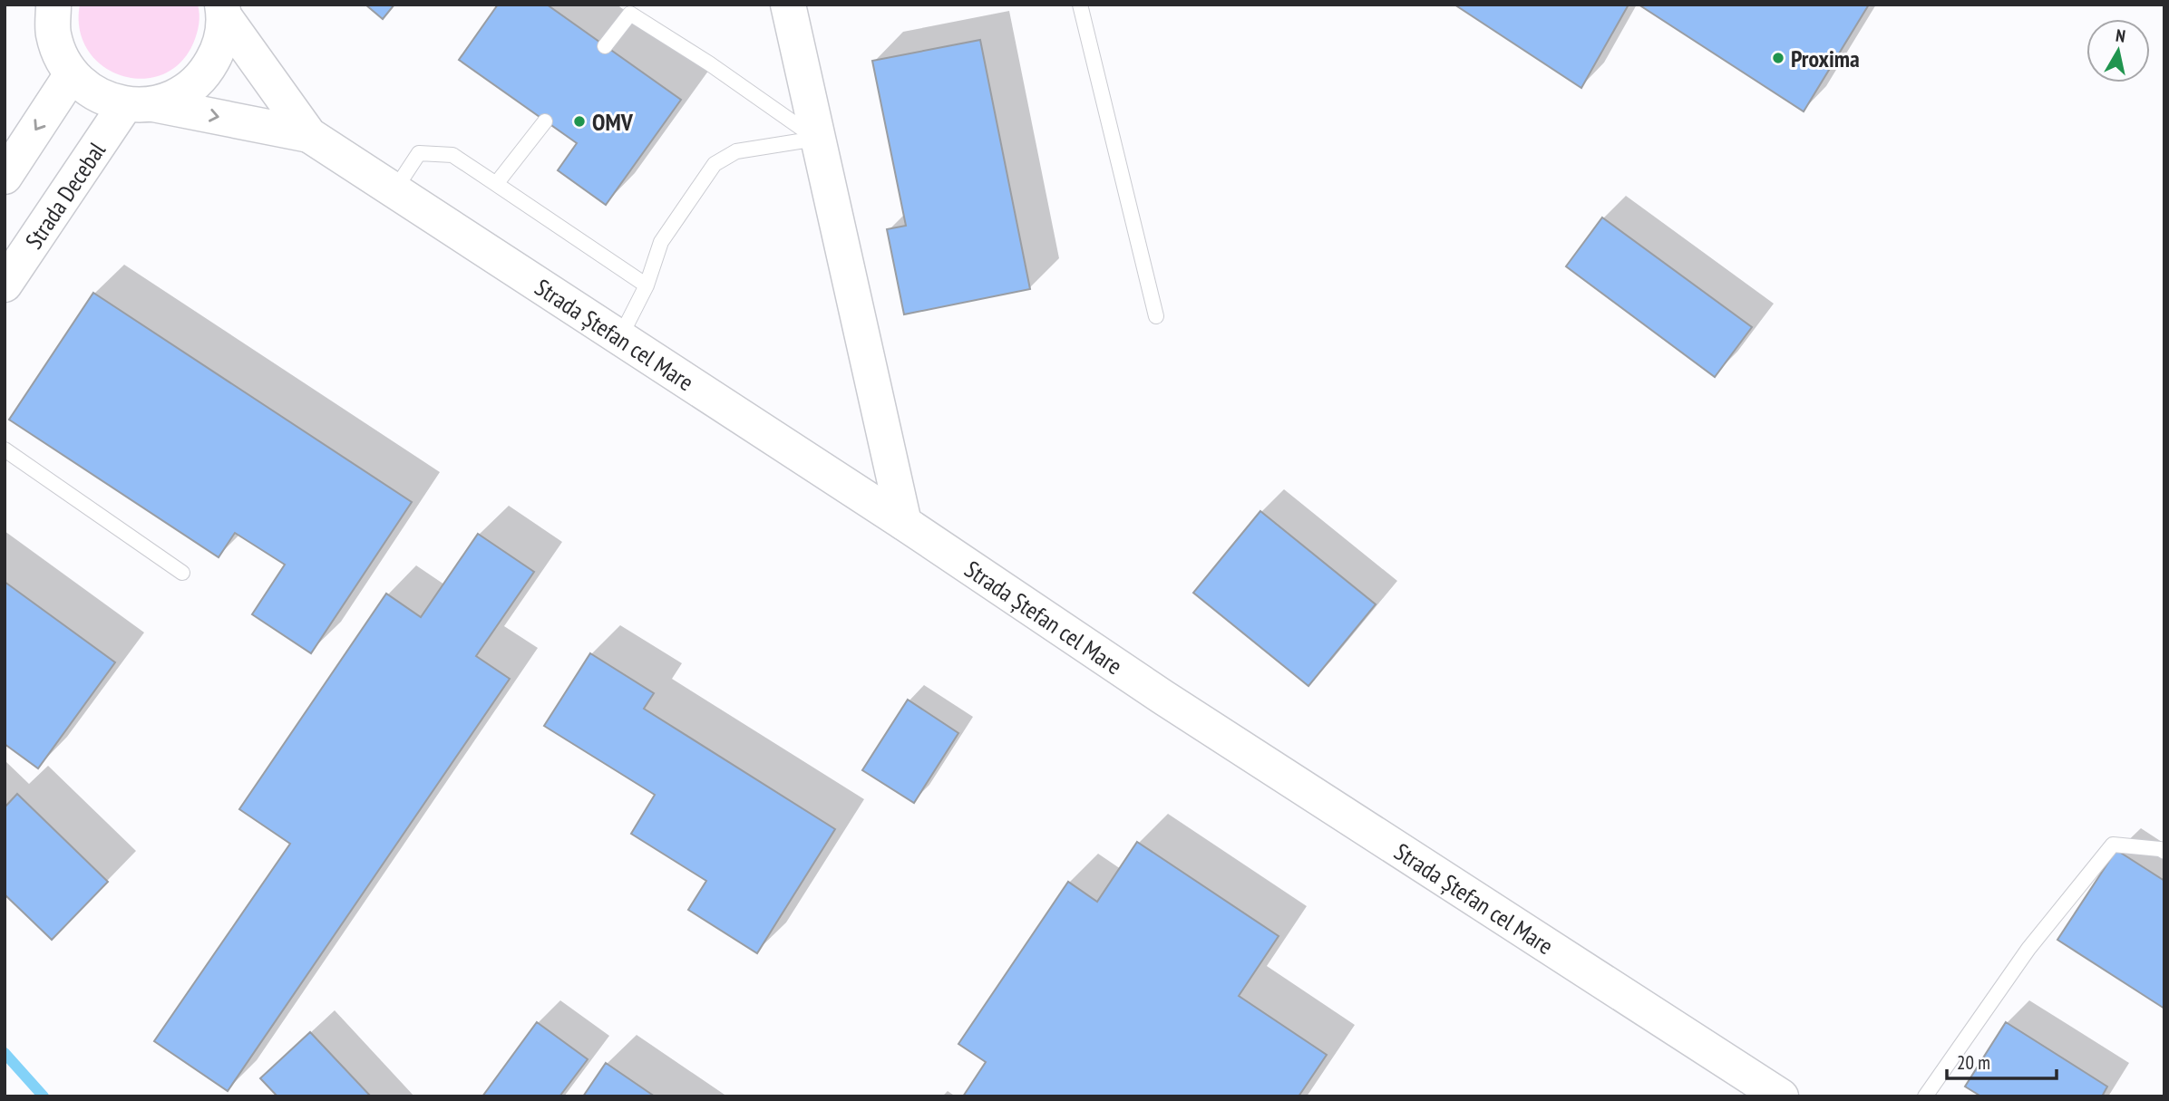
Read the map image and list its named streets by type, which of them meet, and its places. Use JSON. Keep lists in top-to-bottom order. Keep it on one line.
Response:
{"streets":{"main road":["Strada Decebal","Strada Ștefan cel Mare"]},"crossings":[["Strada Decebal","Strada Ștefan cel Mare"]],"places":["Proxima","OMV"],"scale_bar":"20 m","north":"top"}
